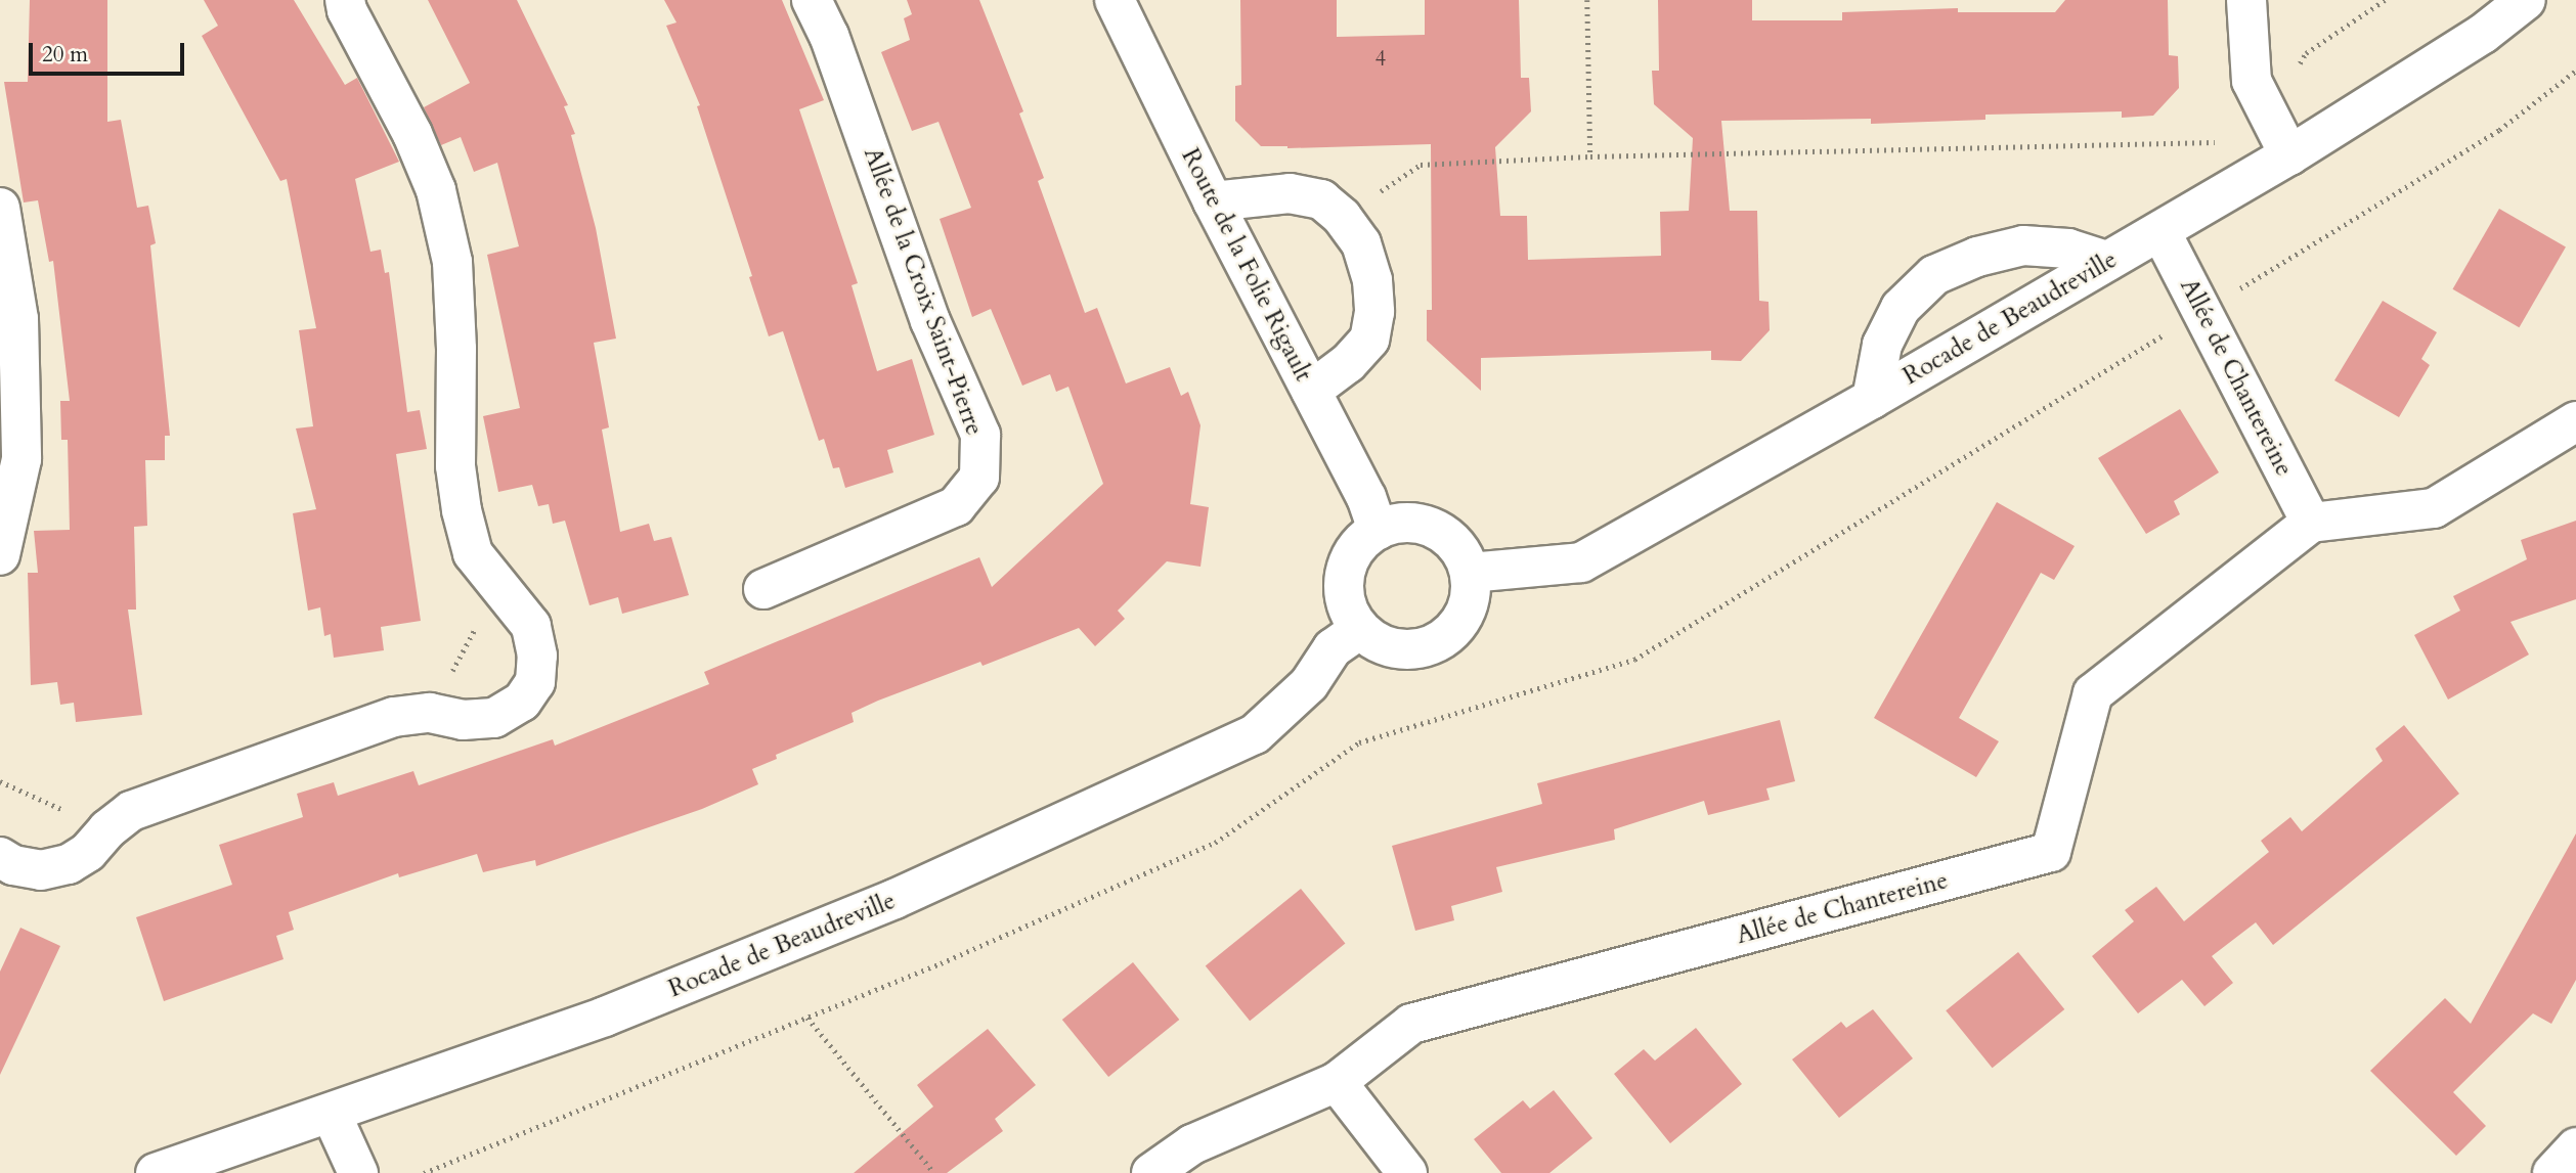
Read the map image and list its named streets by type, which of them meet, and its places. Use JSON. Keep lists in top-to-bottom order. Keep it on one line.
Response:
{"streets":{"street":["Route de la Folie Rigault","Allée de la Croix Saint-Pierre","Rocade de Beaudreville","Allée de Chantereine"]},"crossings":[["Route de la Folie Rigault","Rocade de Beaudreville"],["Rocade de Beaudreville","Allée de Chantereine"]],"house_numbers":["4"],"scale_bar":"20 m"}
